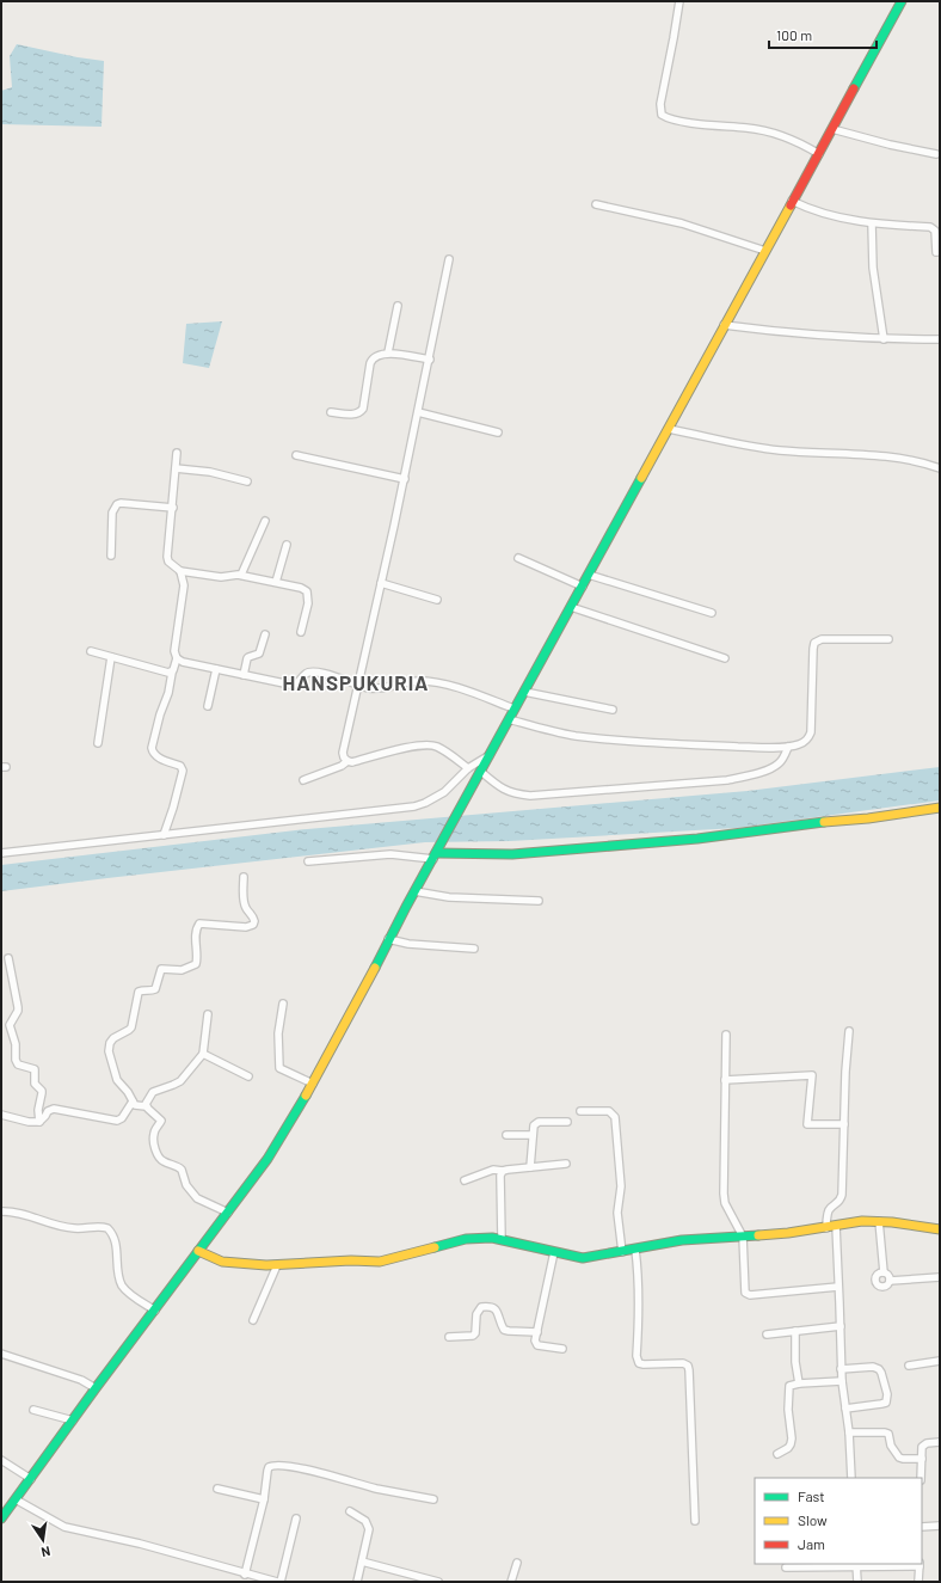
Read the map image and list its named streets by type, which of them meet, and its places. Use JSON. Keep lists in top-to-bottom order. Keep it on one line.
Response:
{"districts":["HANSPUKURIA"],"legend":["Fast","Slow","Jam"],"scale_bar":"100 m","north":"bottom"}
